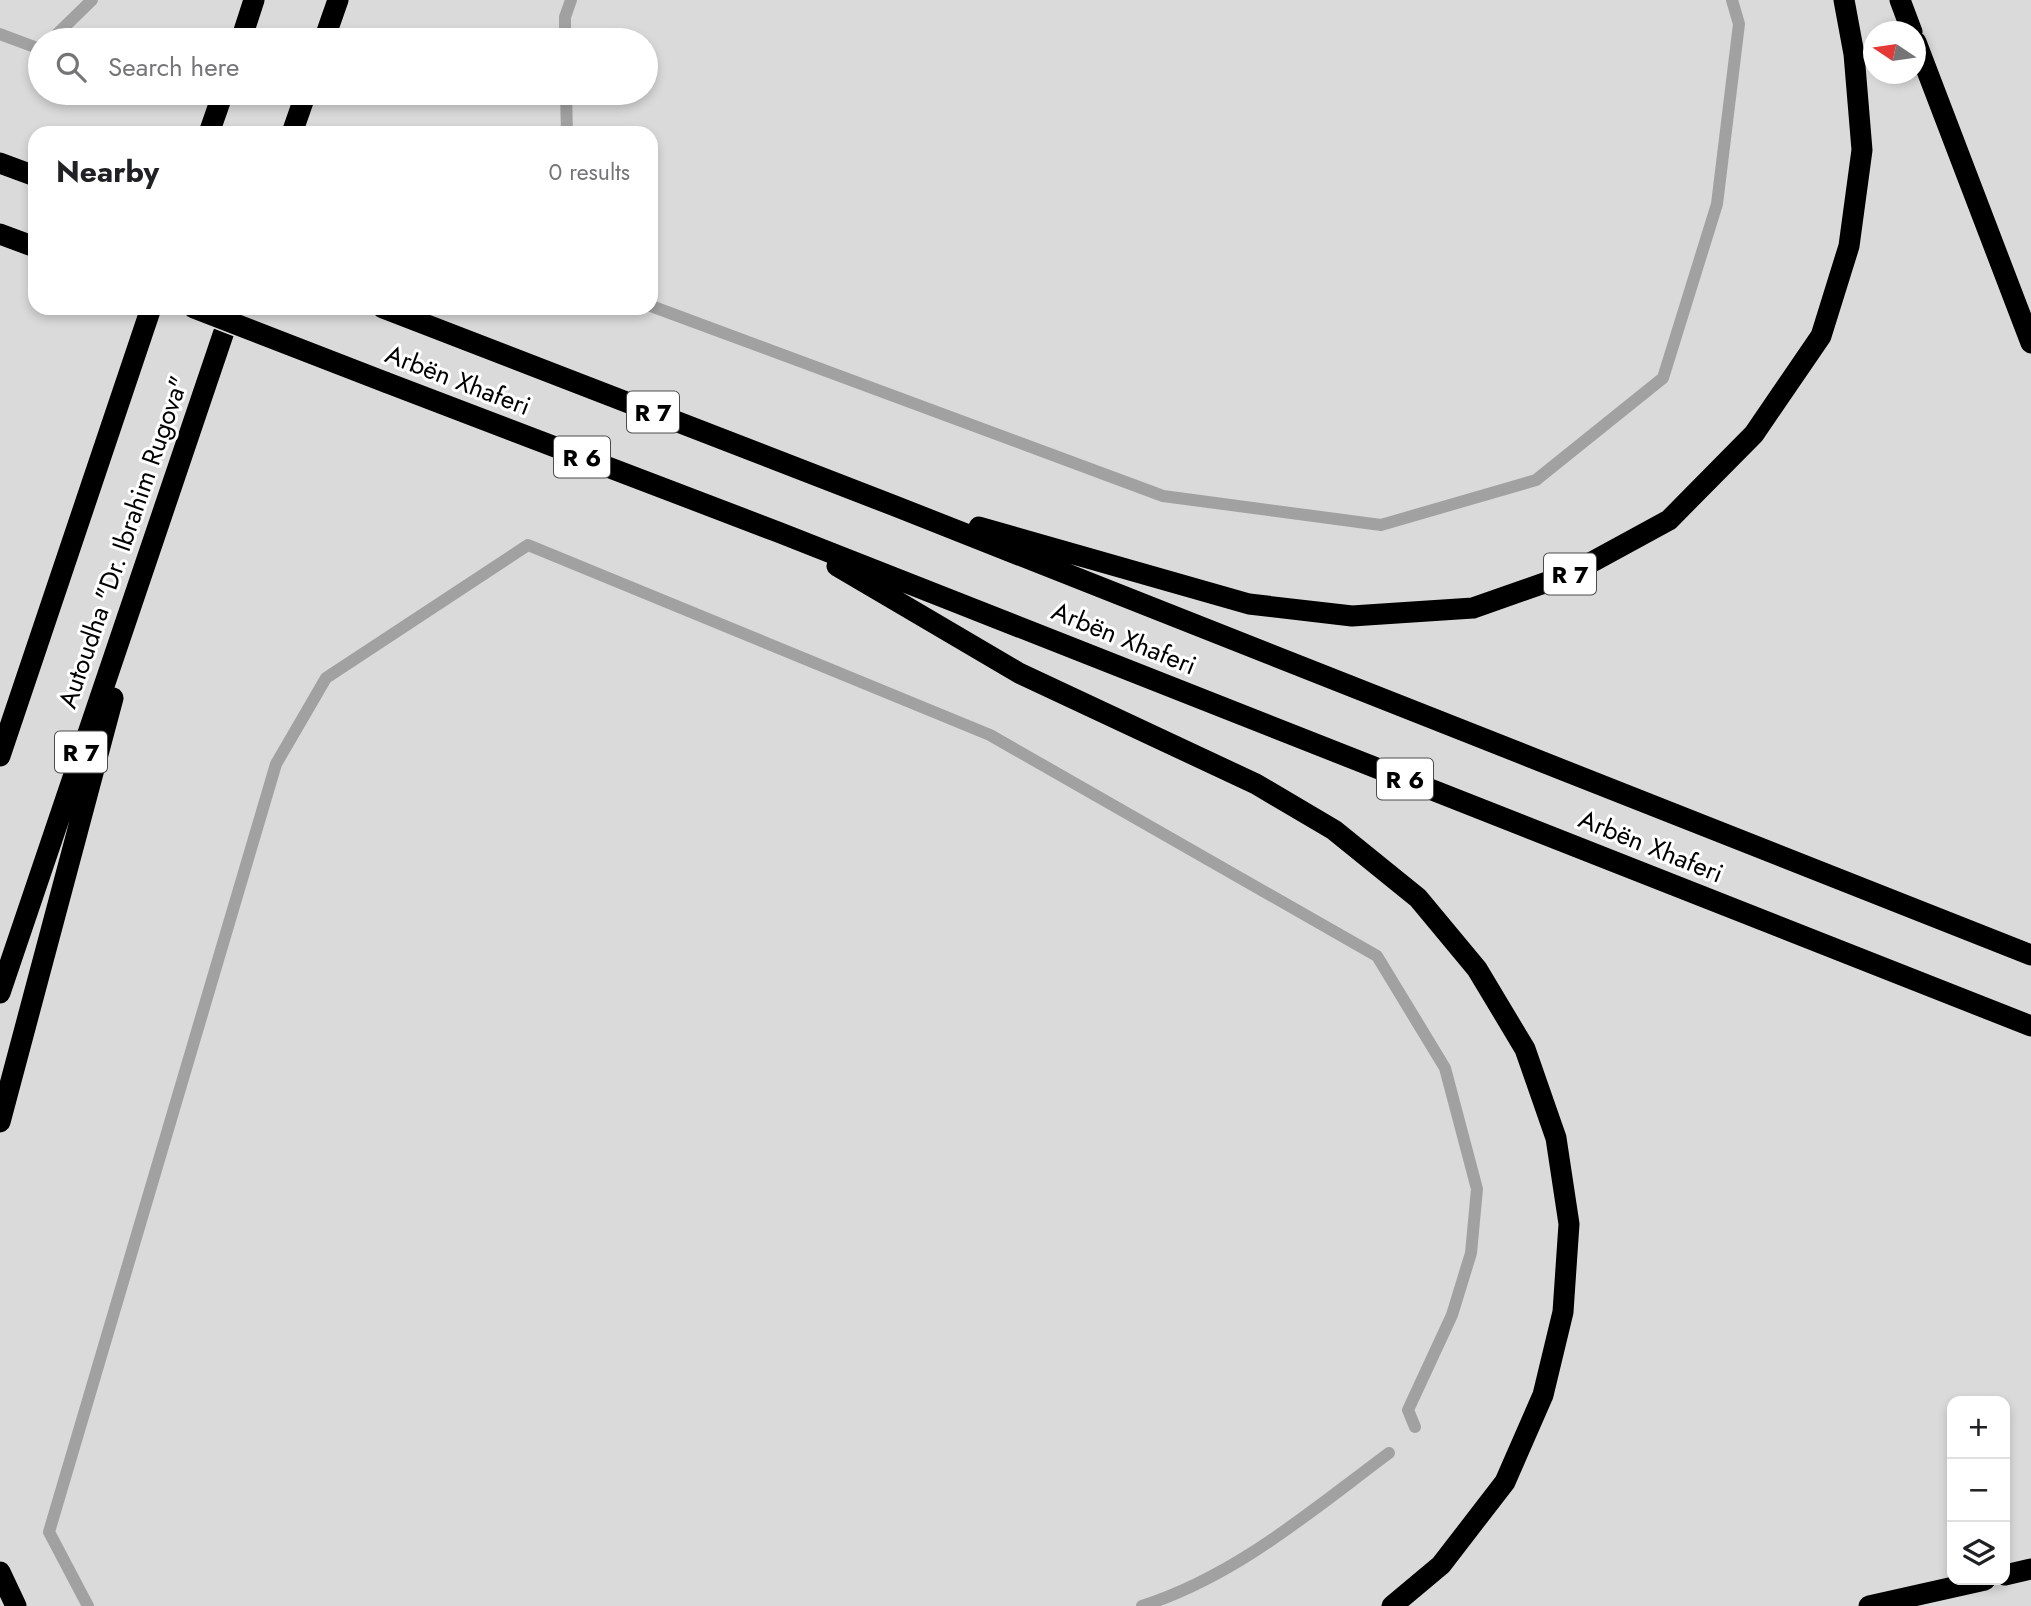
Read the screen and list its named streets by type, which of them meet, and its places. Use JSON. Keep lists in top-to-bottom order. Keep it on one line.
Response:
{"streets":{"highway":["Arbën Xhaferi","R 7","R 6","Autoudha \"Dr. Ibrahim Rugova\""]},"crossings":[["Arbën Xhaferi","R 7"]],"north":"left","page":{"search":"Search here","heading":["Nearby","0 results"],"map_buttons":["+","−"]}}
